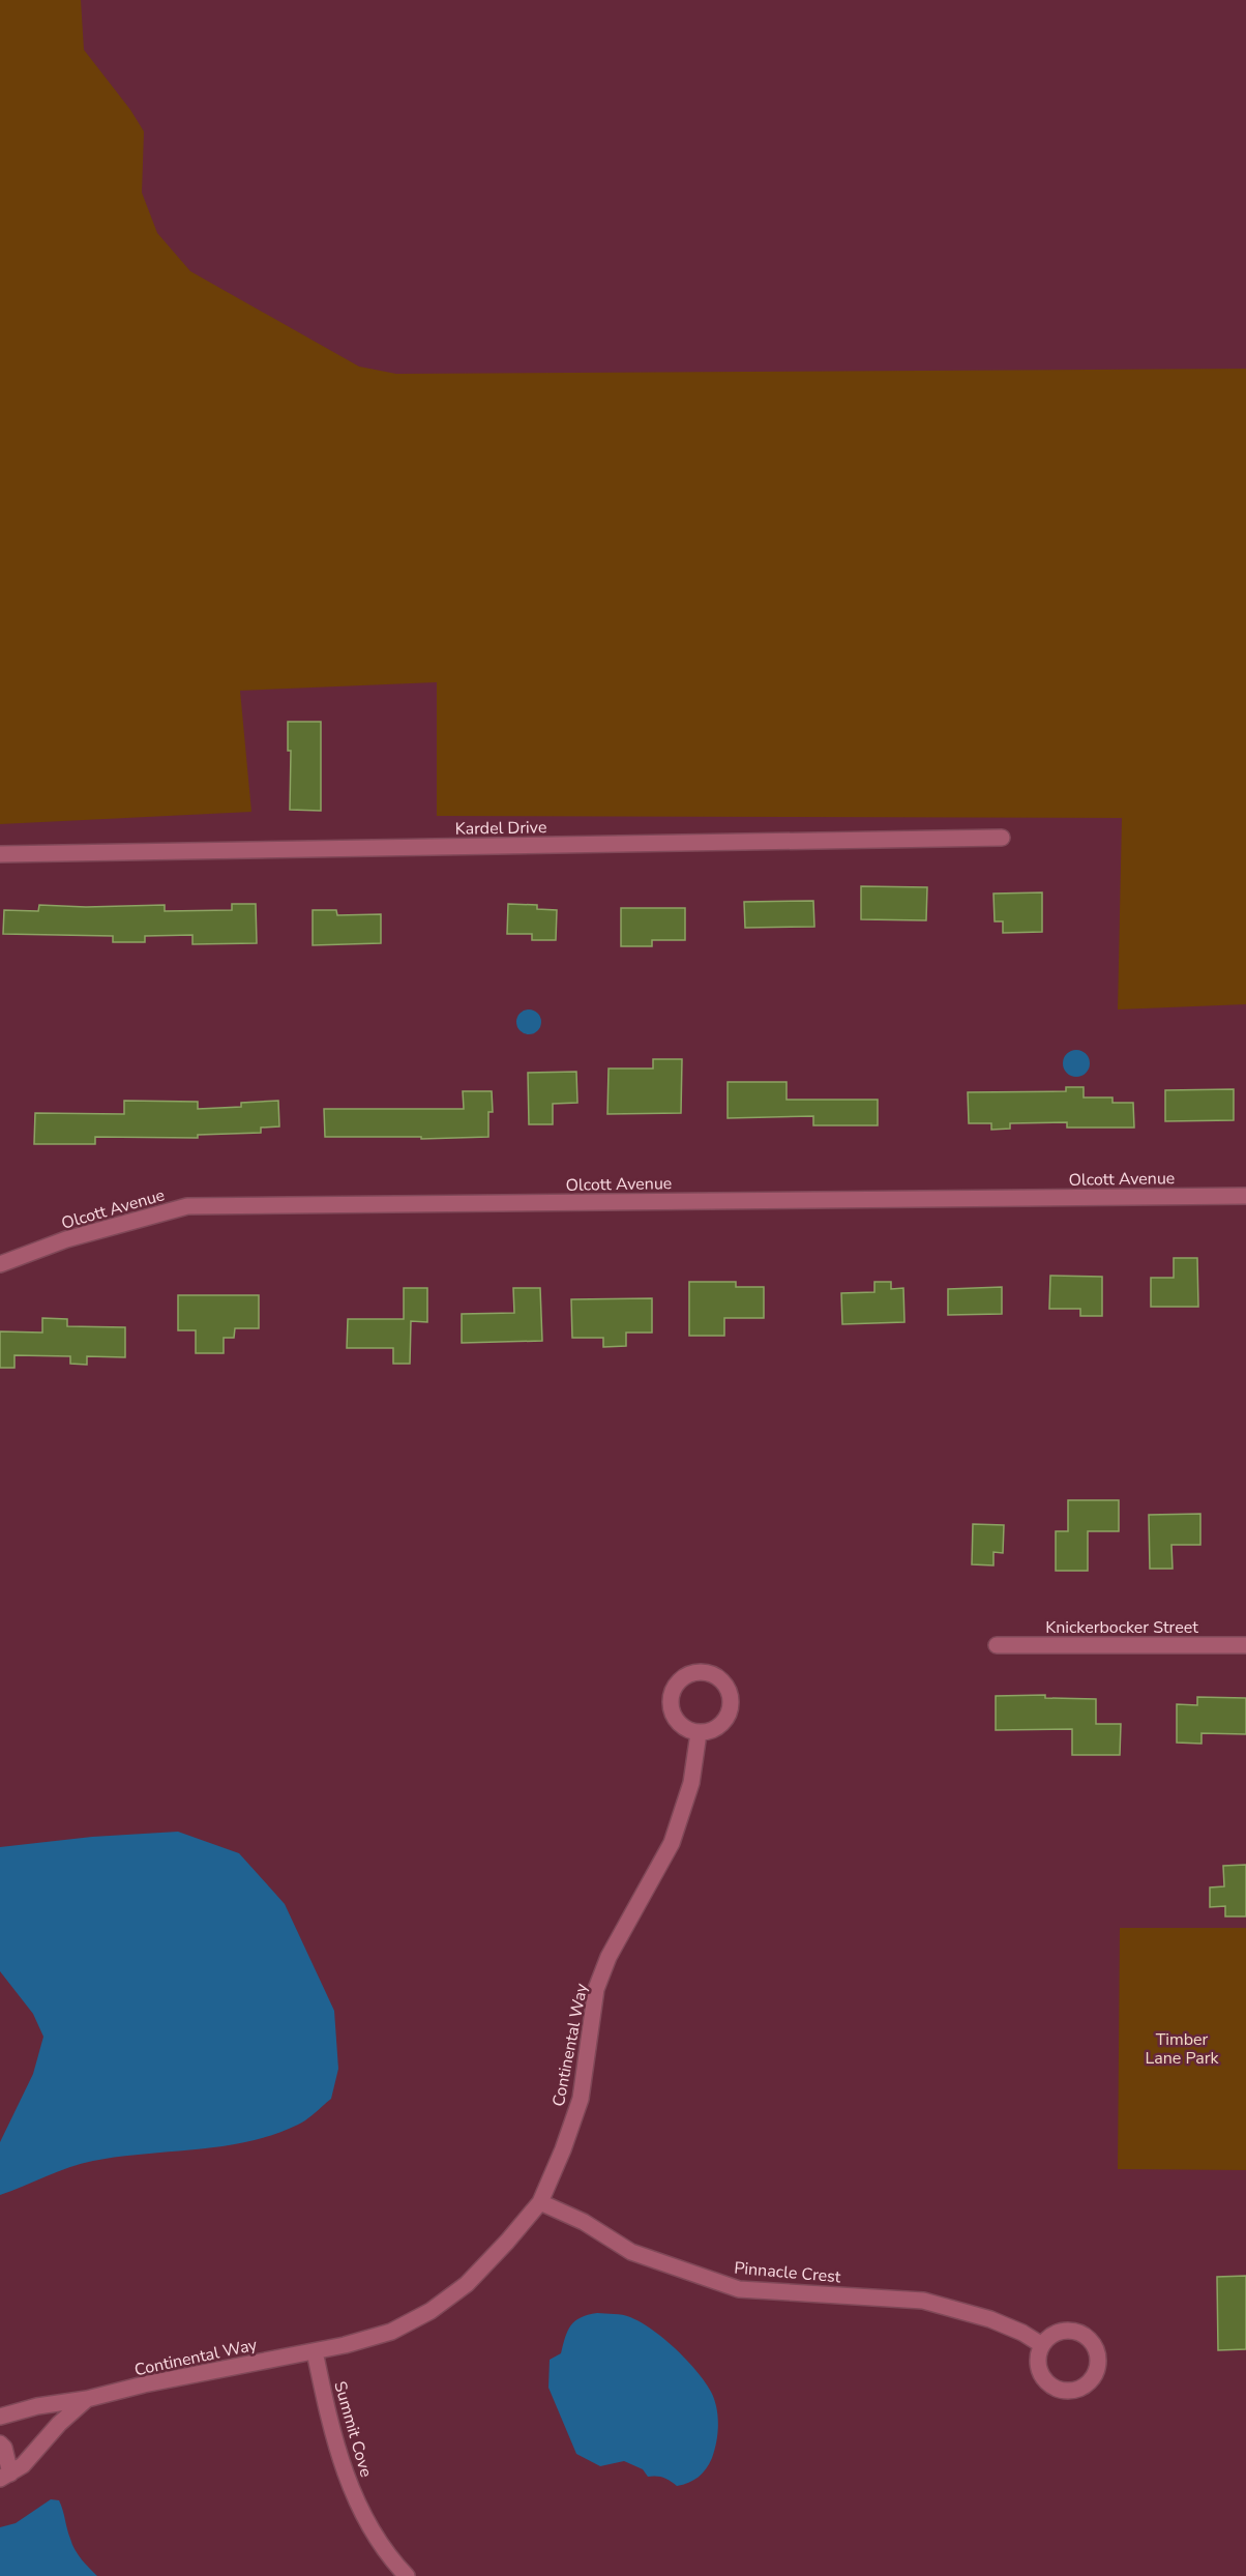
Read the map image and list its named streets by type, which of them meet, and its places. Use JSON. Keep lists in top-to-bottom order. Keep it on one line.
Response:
{"streets":{"street":["Kardel Drive","Olcott Avenue","Knickerbocker Street","Continental Way","Pinnacle Crest","Summit Cove"]},"crossings":[["Continental Way","Pinnacle Crest"],["Continental Way","Summit Cove"]],"parks":["Timber Lane Park"]}
